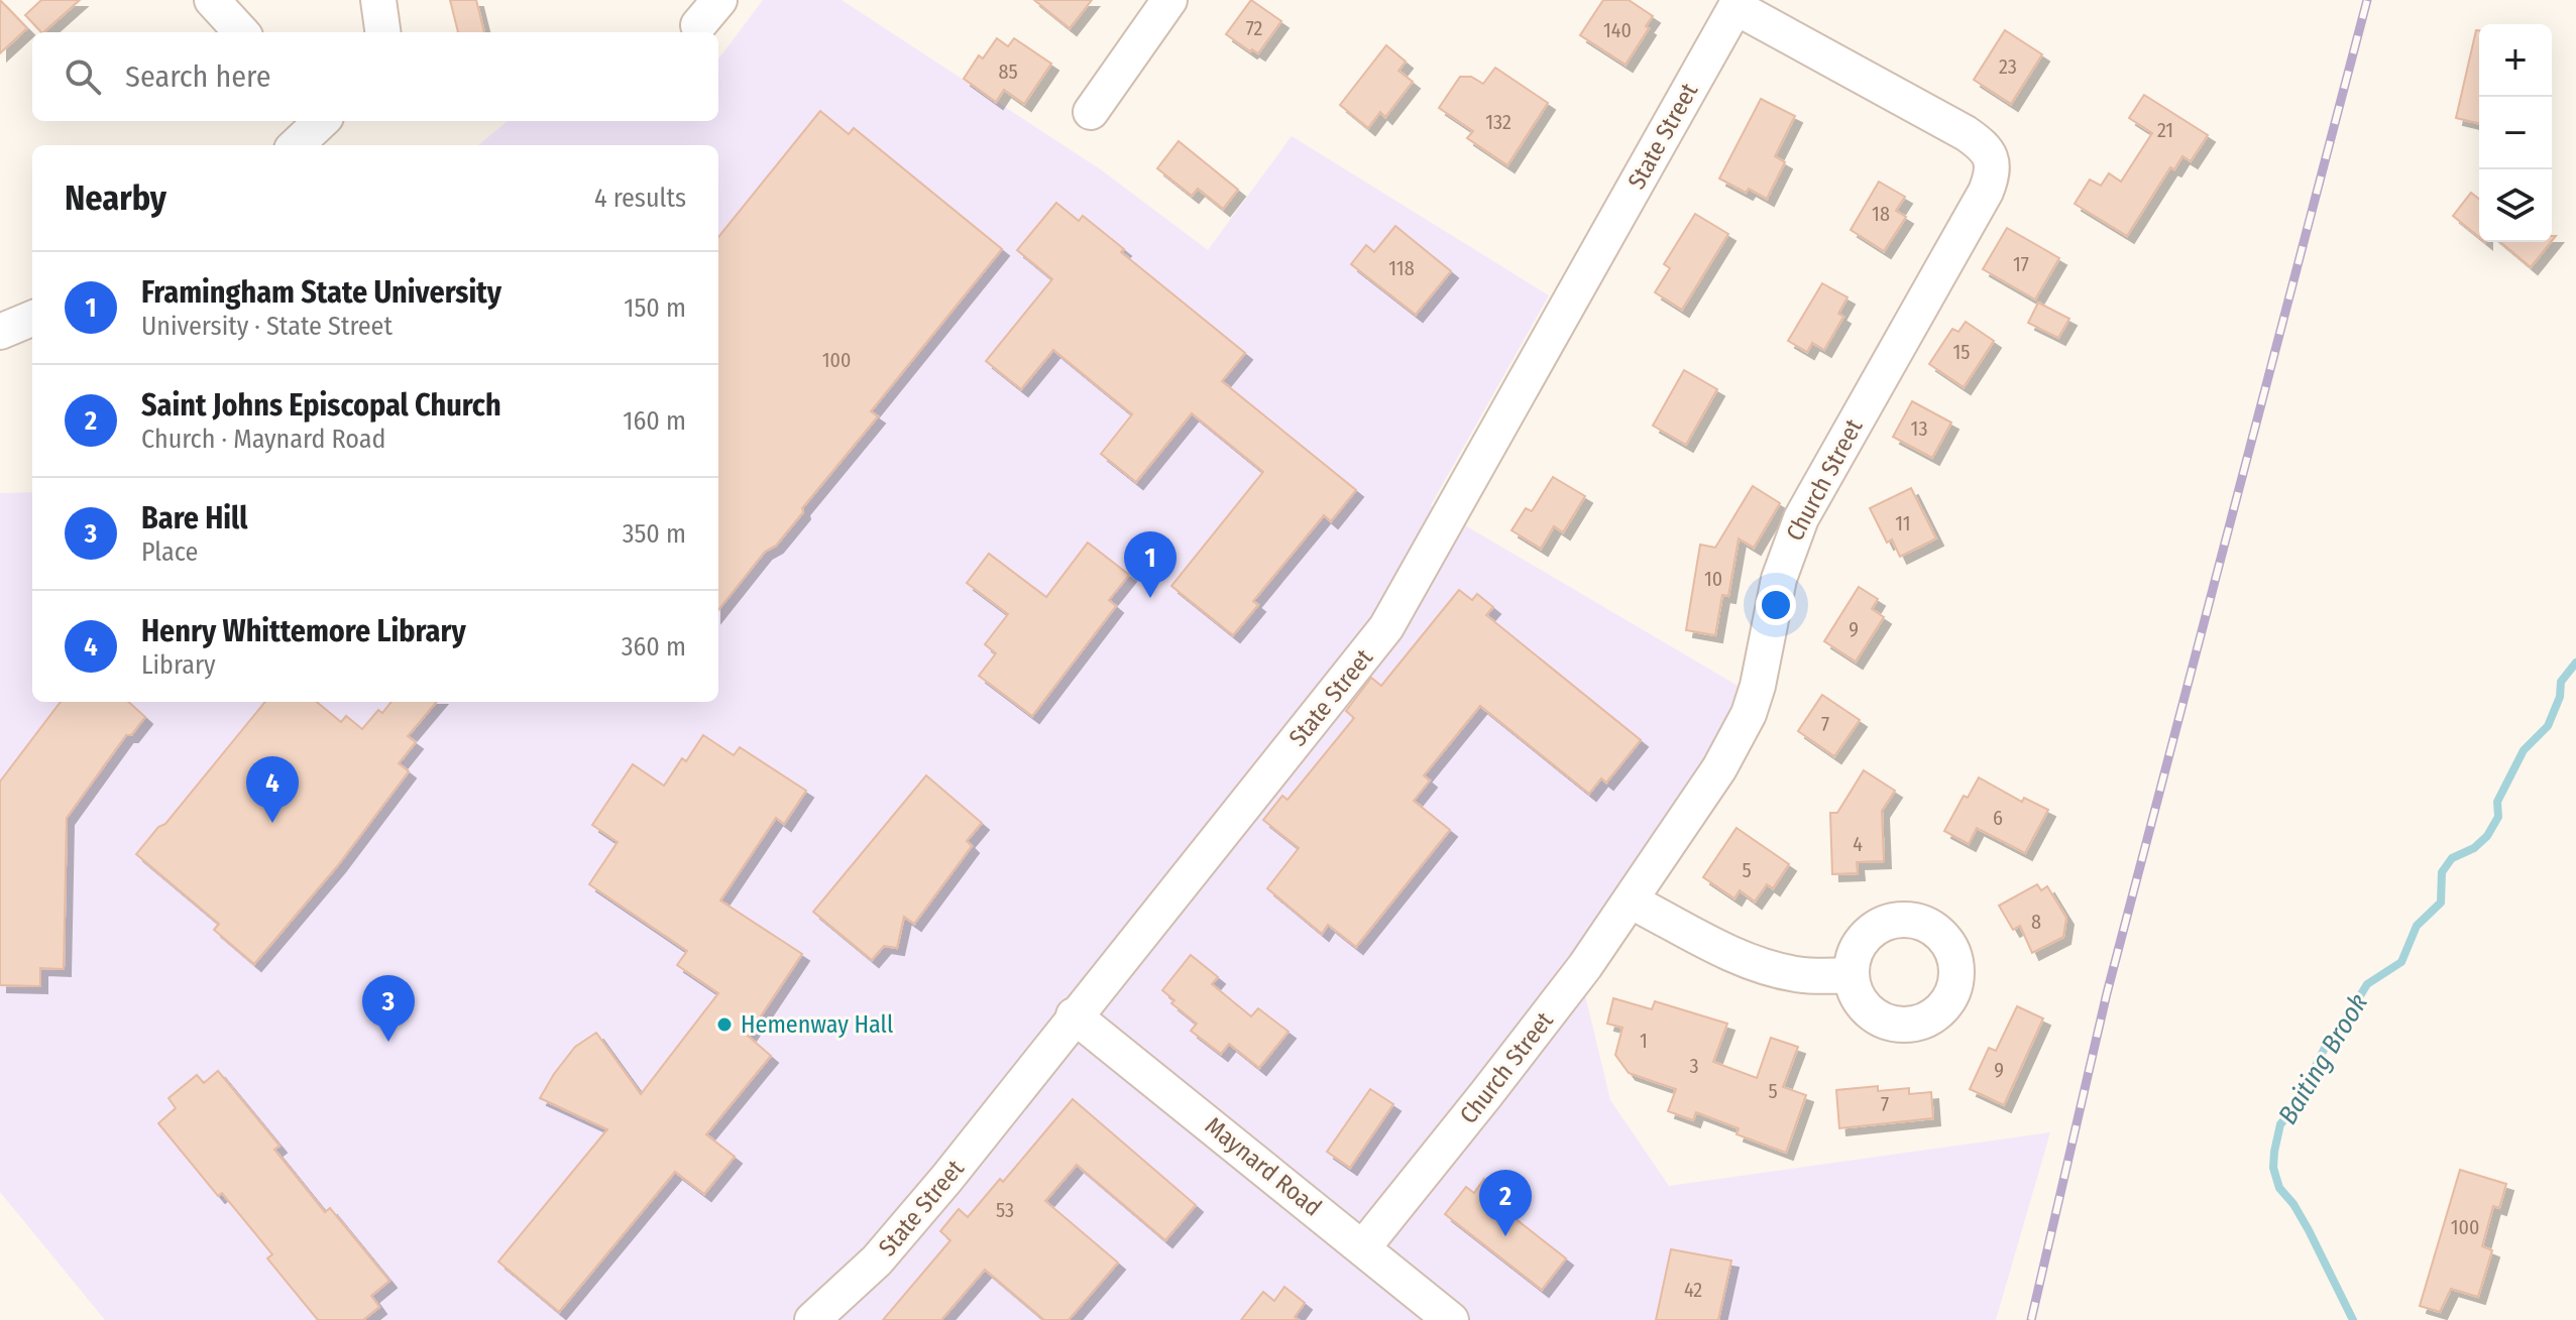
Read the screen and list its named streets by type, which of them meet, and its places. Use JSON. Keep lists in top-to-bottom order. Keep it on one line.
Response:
{"streets":{"street":["State Street","Church Street","Maynard Road"]},"crossings":[["State Street","Church Street"],["State Street","Maynard Road"],["Church Street","Maynard Road"]],"water":["Baiting Brook"],"places":["Hemenway Hall"],"house_numbers":["72","140","23","85","132","21","18","17","118","15","100","13","11","10","9","7","6","4","5","8","1","3","9","5","7","53","100","42"],"page":{"map_buttons":["+","−"],"search":"Search here","heading":["Nearby","4 results"],"list":[{"mark":"1","name":"Framingham State University","note":"University · State Street","value":"150 m"},{"mark":"2","name":"Saint Johns Episcopal Church","note":"Church · Maynard Road","value":"160 m"},{"mark":"3","name":"Bare Hill","note":"Place","value":"350 m"},{"mark":"4","name":"Henry Whittemore Library","note":"Library","value":"360 m"}],"pins":["1","4","3","2"]}}
